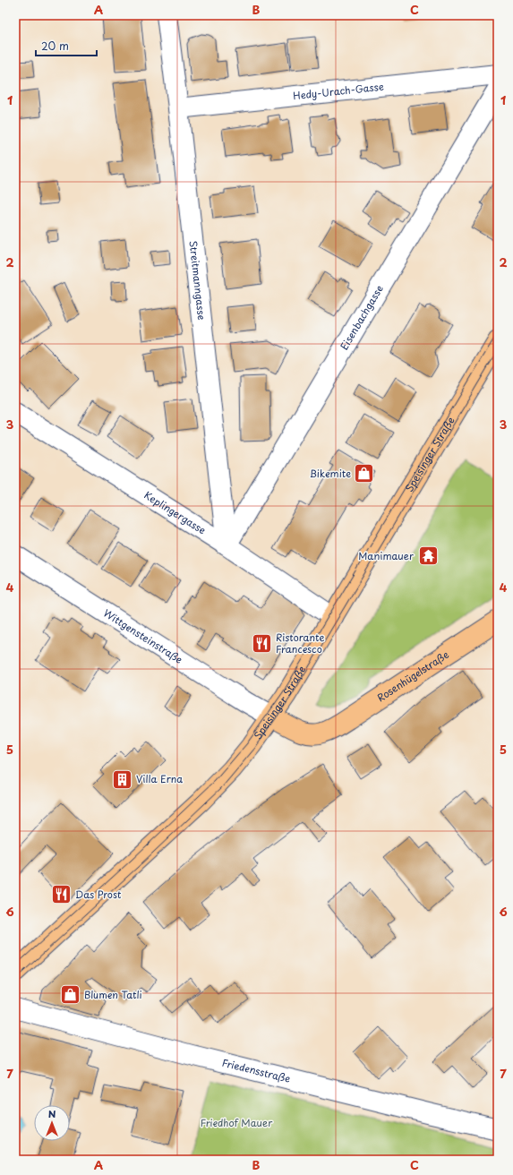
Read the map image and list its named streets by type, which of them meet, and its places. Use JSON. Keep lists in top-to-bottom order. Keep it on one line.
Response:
{"streets":{"main road":["Speisinger Straße","Rosenhügelstraße"],"street":["Hedy-Urach-Gasse","Streitmanngasse","Eisenbachgasse","Keplingergasse","Wittgensteinstraße","Friedensstraße"]},"crossings":[["Hedy-Urach-Gasse","Streitmanngasse"],["Streitmanngasse","Eisenbachgasse"],["Streitmanngasse","Keplingergasse"],["Eisenbachgasse","Keplingergasse"],["Speisinger Straße","Keplingergasse"],["Speisinger Straße","Wittgensteinstraße"],["Speisinger Straße","Rosenhügelstraße"],["Wittgensteinstraße","Rosenhügelstraße"]],"parks":["Friedhof Mauer"],"places":{"shop":["Bikemite","Blumen Tatli"],"temple":["Manimauer"],"restaurant":["Ristorante Francesco","Das Prost"],"building":["Villa Erna"]},"scale_bar":"20 m","north":"top","grid":{"columns":["A","B","C"],"rows":["1","2","3","4","5","6","7"]}}
